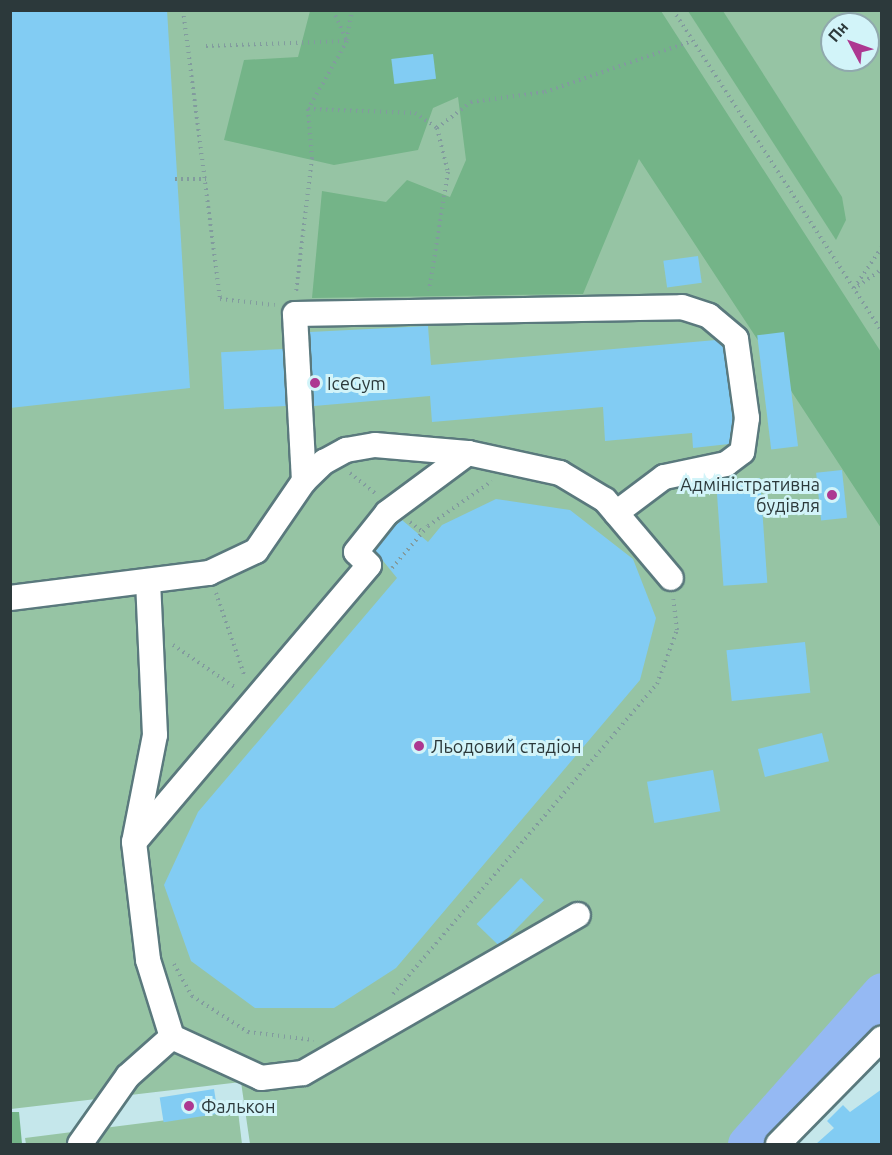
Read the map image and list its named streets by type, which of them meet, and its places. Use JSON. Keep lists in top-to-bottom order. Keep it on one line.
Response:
{"places":["IceGym","Адміністративна будівля","Льодовий стадіон","Фалькон"],"north":"top left"}
